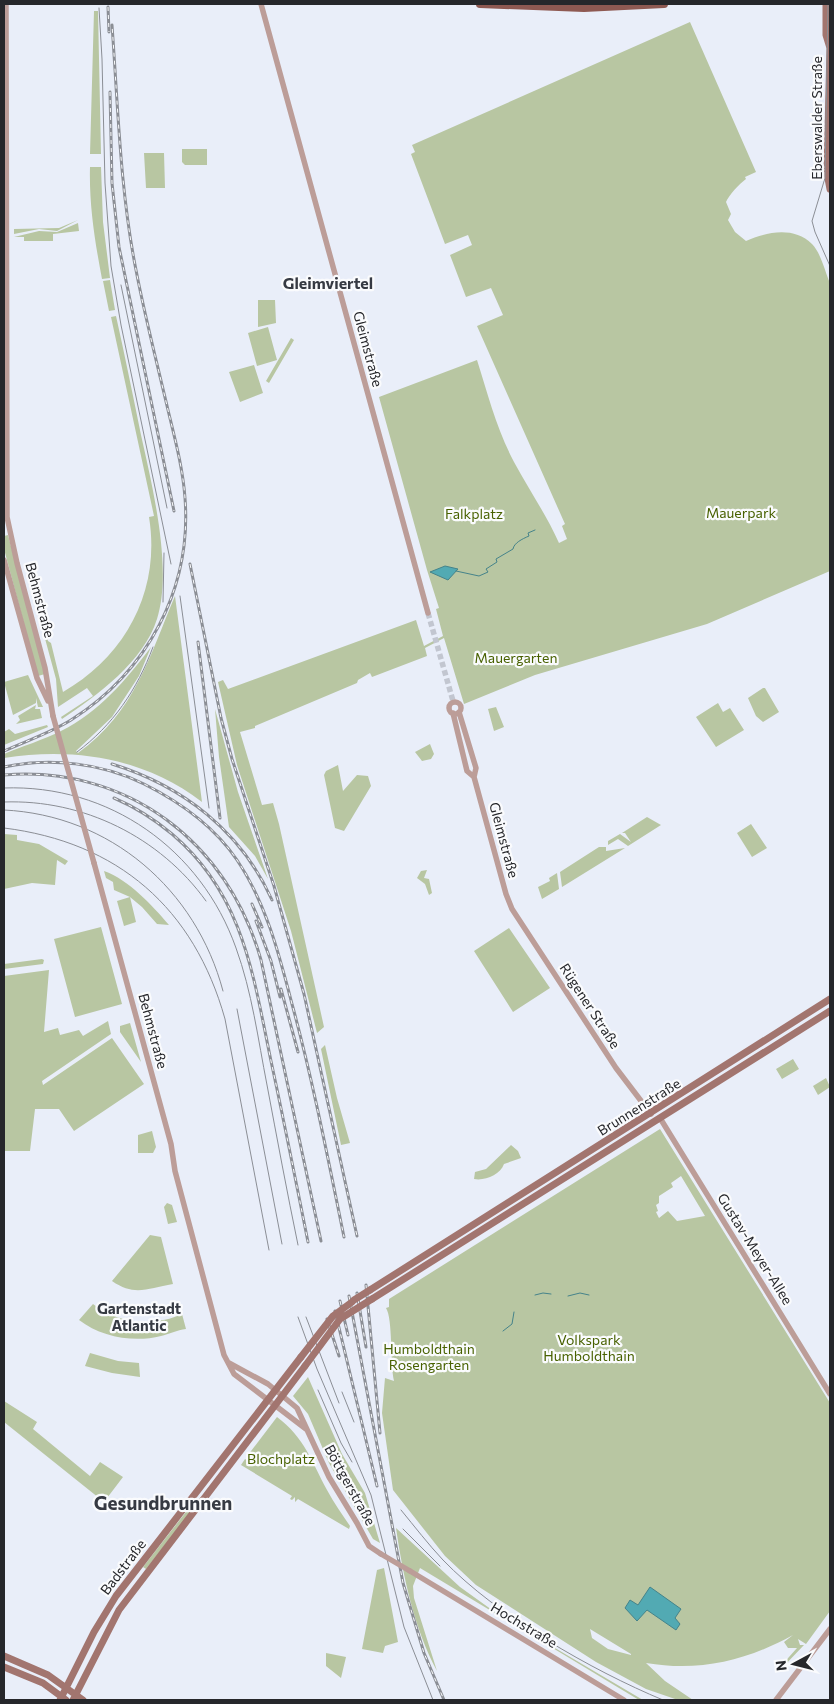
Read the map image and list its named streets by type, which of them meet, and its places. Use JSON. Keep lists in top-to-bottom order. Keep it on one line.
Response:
{"streets":{"main road":["Eberswalder Straße","Brunnenstraße","Badstraße"],"street":["Gleimstraße","Behmstraße","Rügener Straße","Gustav-Meyer-Allee","Böttgerstraße","Hochstraße"]},"crossings":[["Gleimstraße","Rügener Straße"],["Behmstraße","Böttgerstraße"],["Behmstraße","Badstraße"],["Rügener Straße","Brunnenstraße"],["Brunnenstraße","Gustav-Meyer-Allee"],["Brunnenstraße","Badstraße"],["Böttgerstraße","Badstraße"],["Böttgerstraße","Hochstraße"]],"districts":["Gleimviertel","Gartenstadt Atlantic","Gesundbrunnen"],"parks":["Mauerpark","Falkplatz","Mauergarten","Volkspark Humboldthain","Humboldthain Rosengarten","Blochplatz"],"north":"left"}
